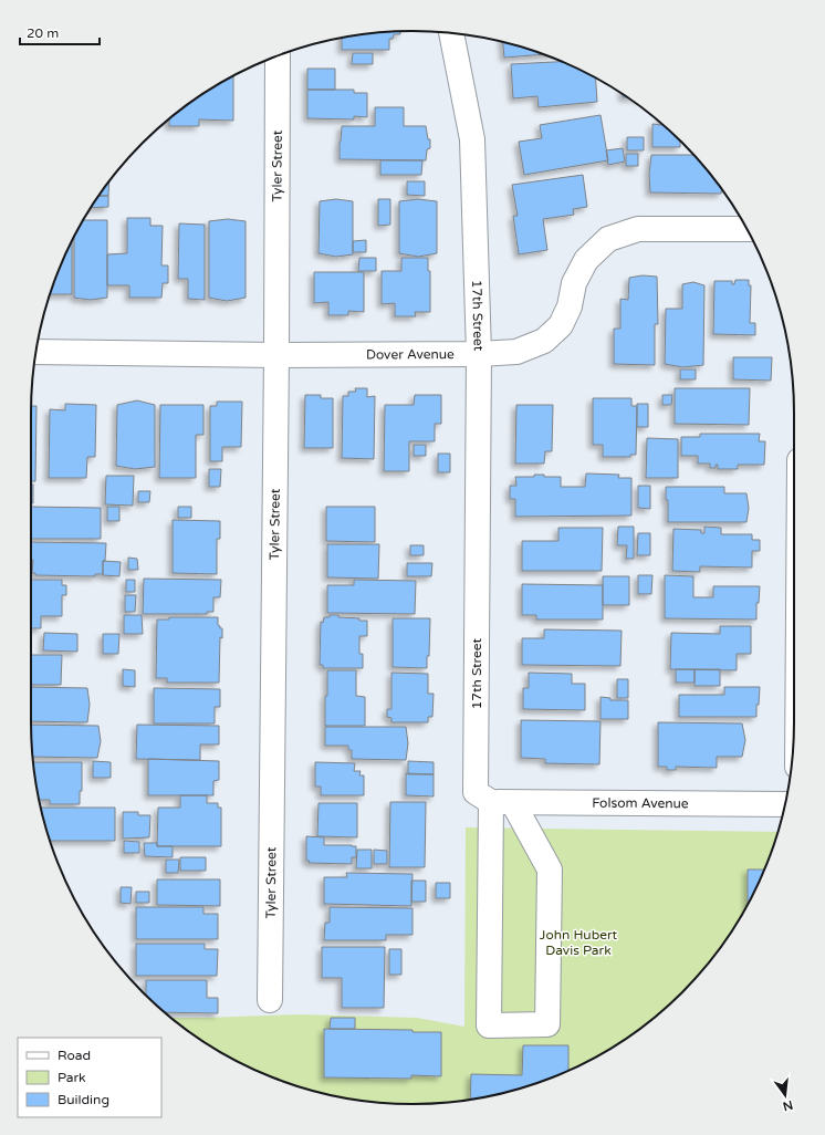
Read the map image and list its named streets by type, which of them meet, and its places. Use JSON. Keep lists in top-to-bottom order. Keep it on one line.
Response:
{"streets":{"street":["Tyler Street","17th Street","Dover Avenue","Folsom Avenue"]},"crossings":[["Tyler Street","Dover Avenue"],["17th Street","Dover Avenue"],["17th Street","Folsom Avenue"]],"parks":["John Hubert Davis Park"],"legend":["Road","Park","Building"],"scale_bar":"20 m","north":"bottom"}
